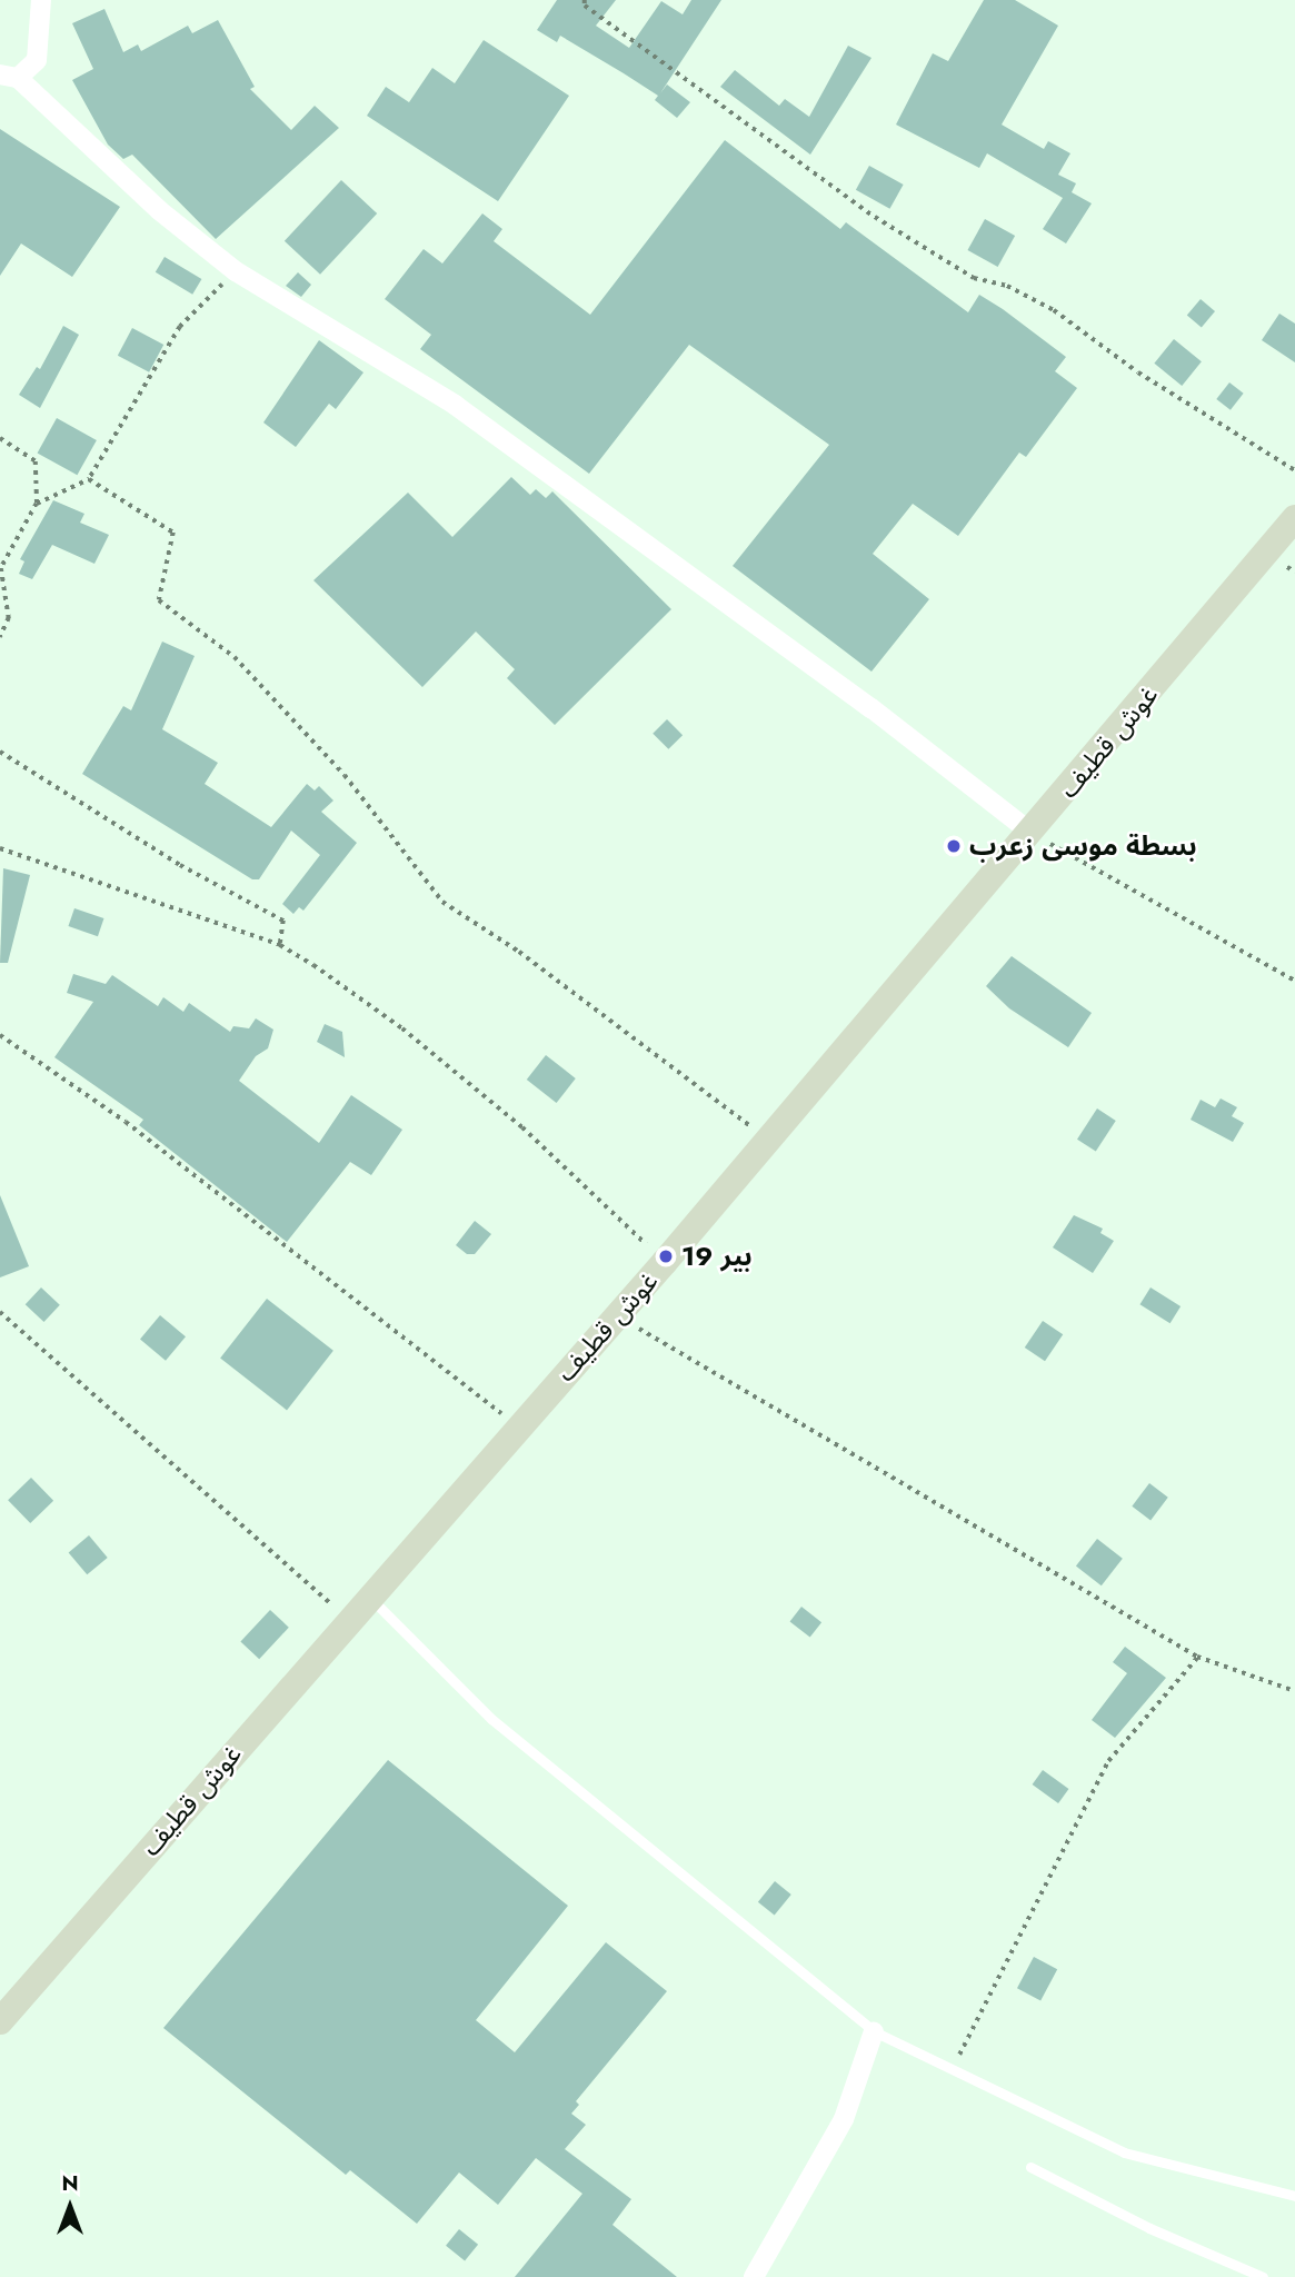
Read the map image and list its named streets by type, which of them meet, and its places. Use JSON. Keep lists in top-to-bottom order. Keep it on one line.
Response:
{"streets":{"main road":["غوش قطيف"]},"places":["بسطة موسى زعرب","بير 19"],"north":"top"}
